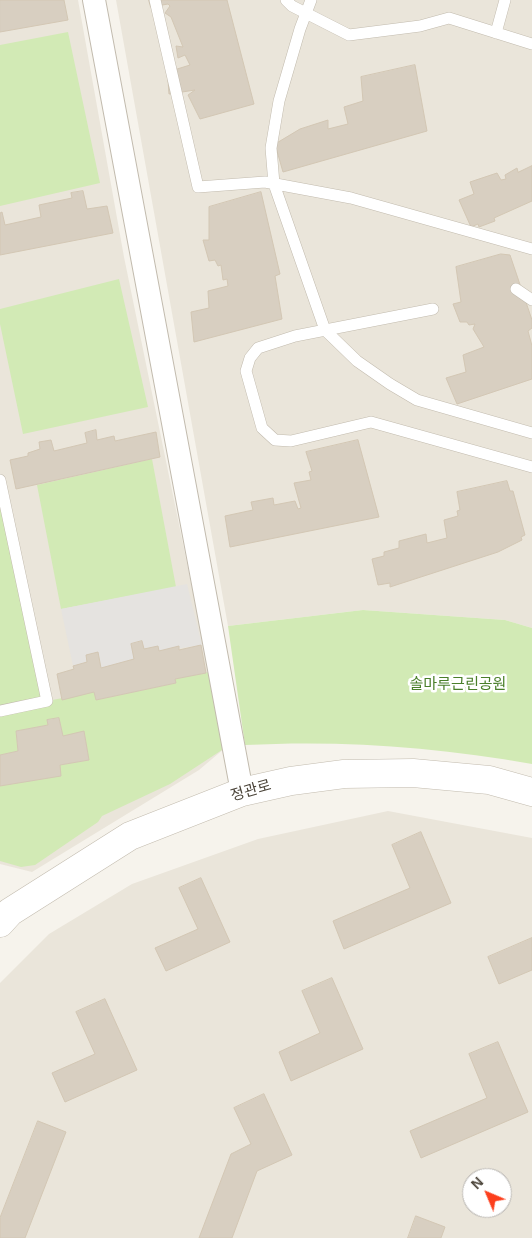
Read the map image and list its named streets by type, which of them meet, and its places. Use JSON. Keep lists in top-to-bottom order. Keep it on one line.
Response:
{"streets":{"street":["정관로"]},"parks":["솔마루근린공원"],"north":"top left"}
